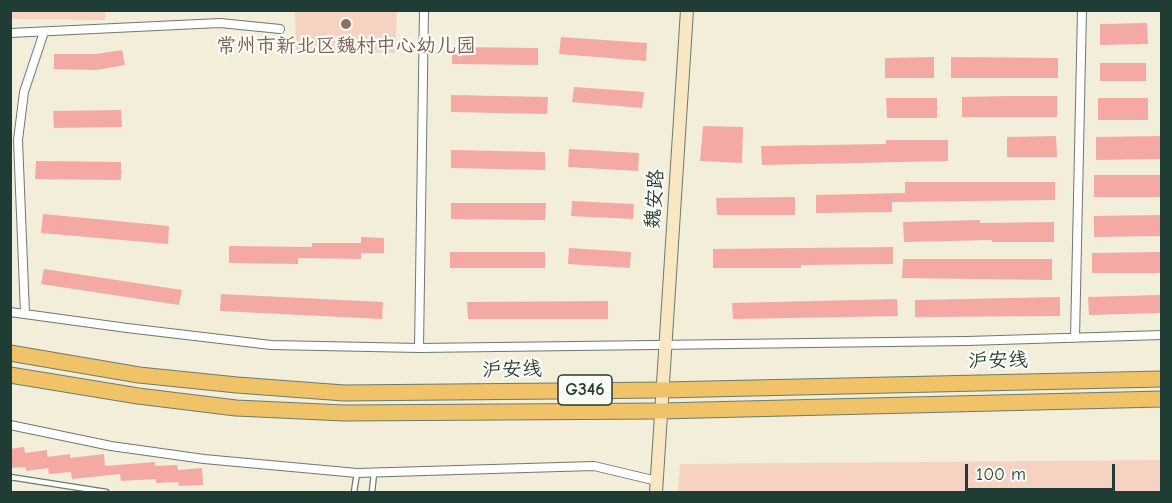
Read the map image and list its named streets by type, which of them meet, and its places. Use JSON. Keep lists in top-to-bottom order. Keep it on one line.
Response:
{"streets":{"highway":["沪安线","G346"],"main road":["魏安路"]},"crossings":[["魏安路","沪安线"],["魏安路","G346"]],"places":["常州市新北区魏村中心幼儿园"],"scale_bar":"100 m"}
